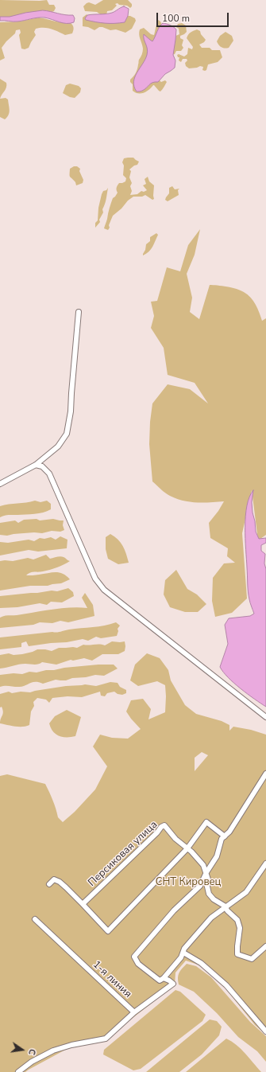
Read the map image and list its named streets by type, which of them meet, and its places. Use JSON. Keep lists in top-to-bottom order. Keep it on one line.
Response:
{"streets":{"street":["Персиковая улица","1-я линия"]},"parks":["СНТ Кировец"],"scale_bar":"100 m","north":"right"}
